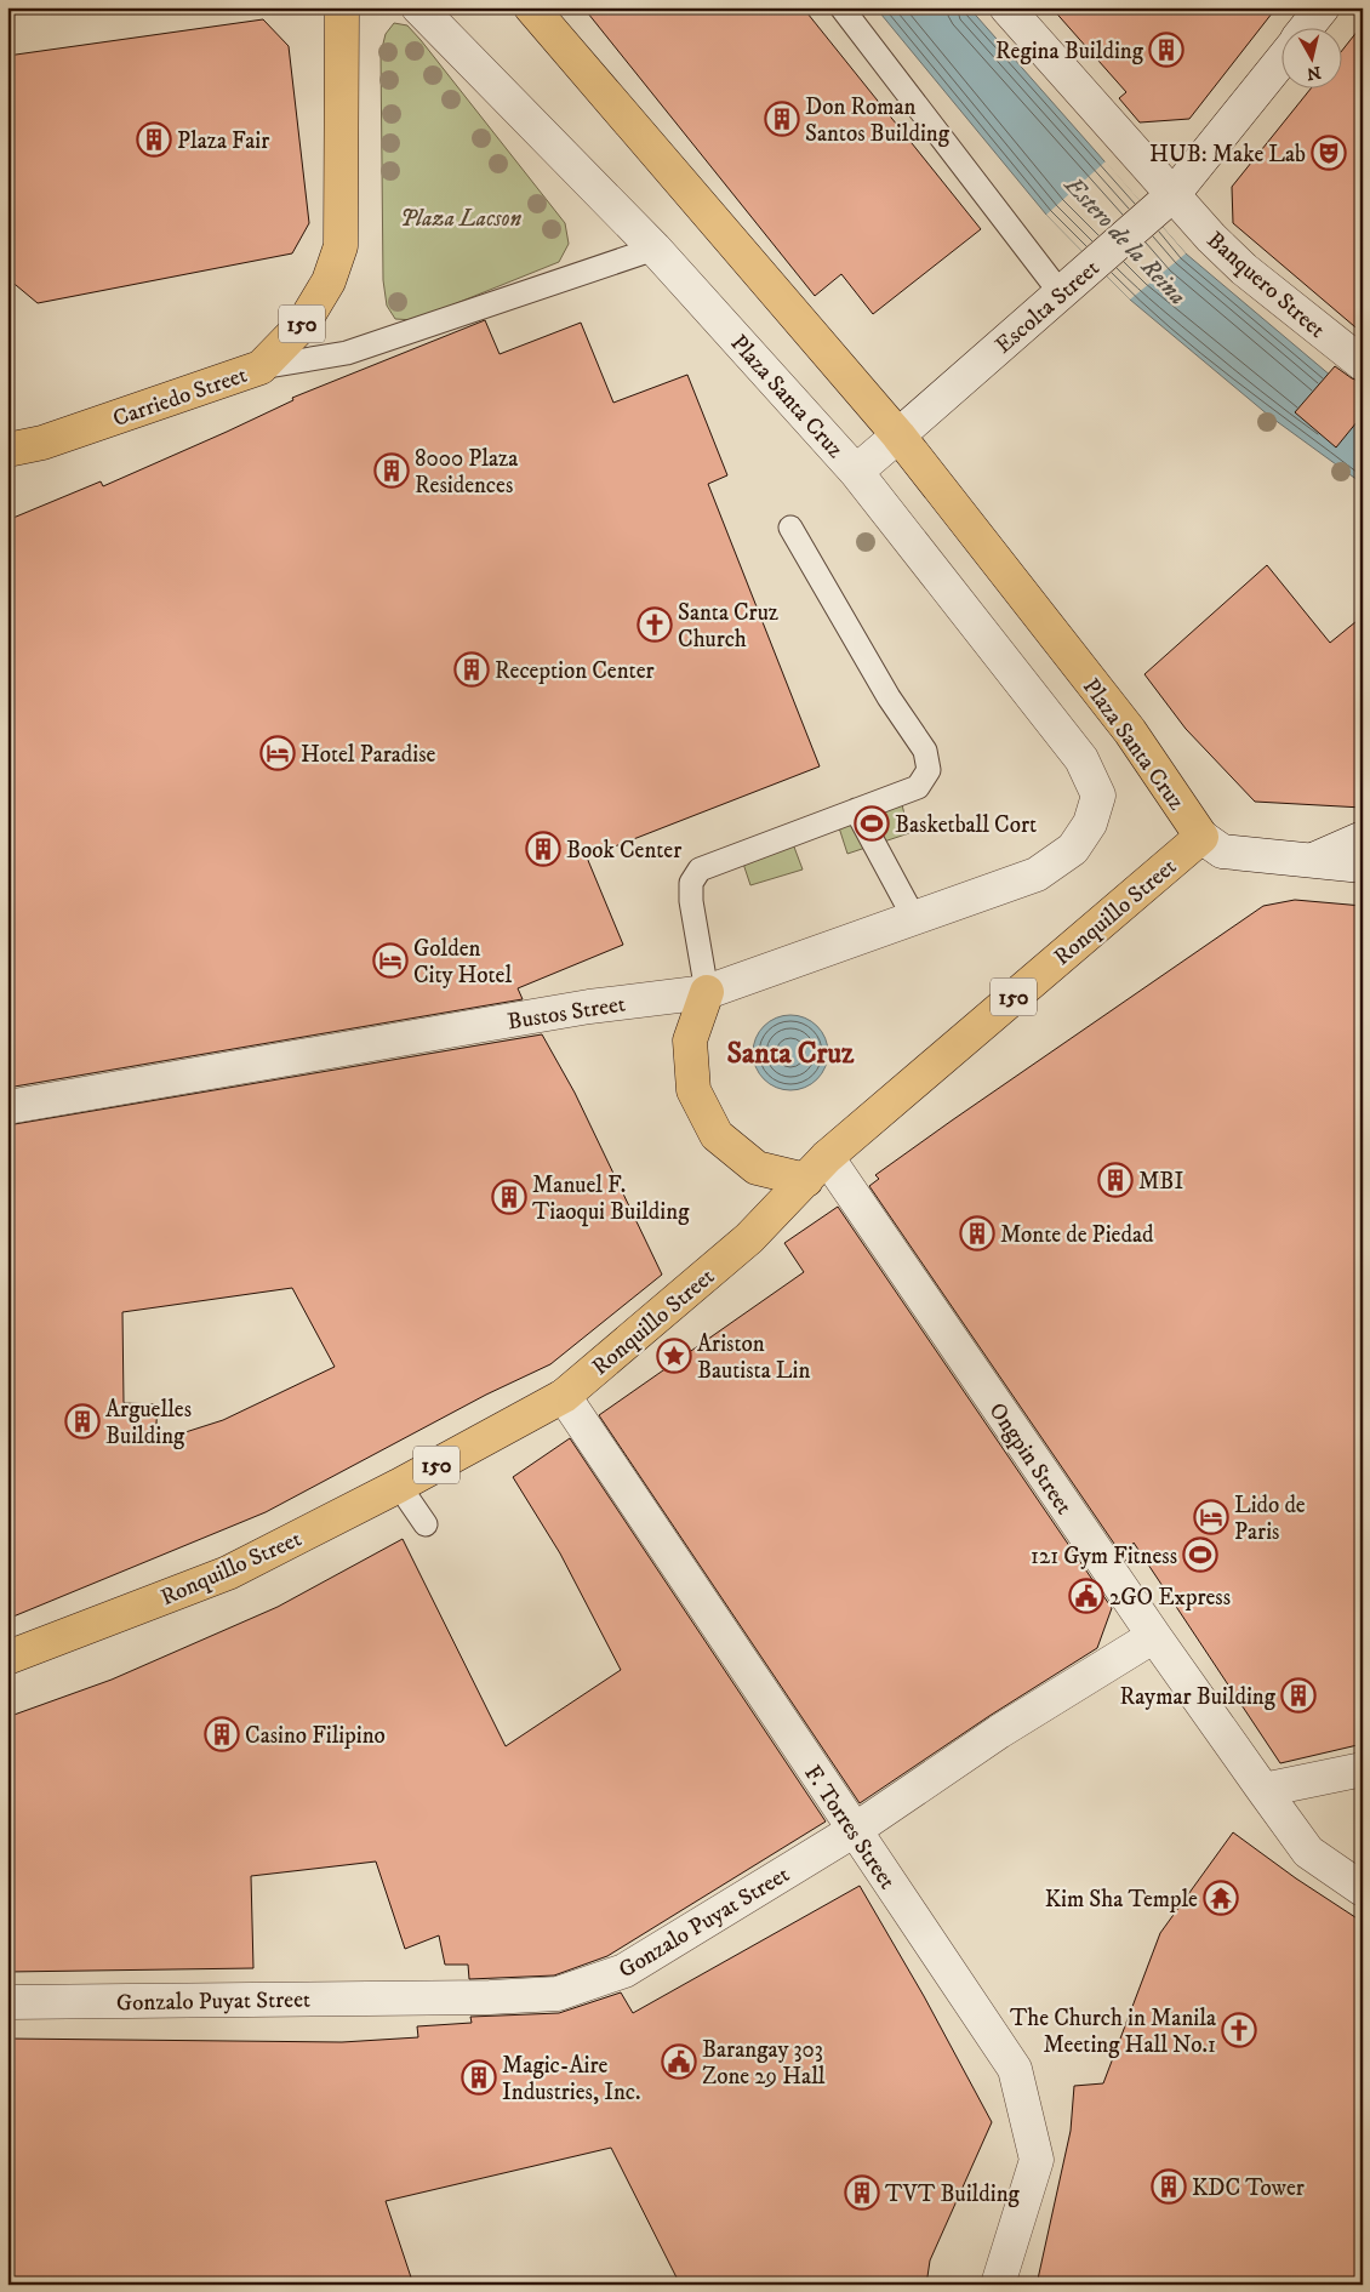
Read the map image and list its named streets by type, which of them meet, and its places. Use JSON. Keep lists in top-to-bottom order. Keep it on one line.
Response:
{"streets":{"main road":["150","Carriedo Street","Plaza Santa Cruz","Ronquillo Street"],"street":["Banquero Street","Escolta Street","Bustos Street","Ongpin Street","F. Torres Street","Gonzalo Puyat Street"]},"crossings":[["Banquero Street","Escolta Street"],["Escolta Street","Plaza Santa Cruz"],["Plaza Santa Cruz","Ronquillo Street"],["Plaza Santa Cruz","Bustos Street"],["Ronquillo Street","Ongpin Street"],["Ronquillo Street","F. Torres Street"],["Ongpin Street","Gonzalo Puyat Street"],["F. Torres Street","Gonzalo Puyat Street"]],"districts":["Santa Cruz"],"water":["Estero de la Reina"],"parks":["Plaza Lacson"],"places":{"building":["Regina Building","Don Roman Santos Building","Plaza Fair","8000 Plaza Residences","Reception Center","Book Center","MBI","Manuel F. Tiaoqui Building","Monte de Piedad","Arguelles Building","Raymar Building","Casino Filipino","Magic-Aire Industries, Inc.","KDC Tower","TVT Building"],"theatre":["HUB: Make Lab"],"church":["Santa Cruz Church","The Church in Manila Meeting Hall No.1"],"hotel":["Hotel Paradise","Golden City Hotel","Lido de Paris"],"sports":["Basketball Cort","121 Gym Fitness"],"place":["Ariston Bautista Lin"],"public building":["2GO Express","Barangay 303 Zone 29 Hall"],"temple":["Kim Sha Temple"]},"north":"bottom"}
